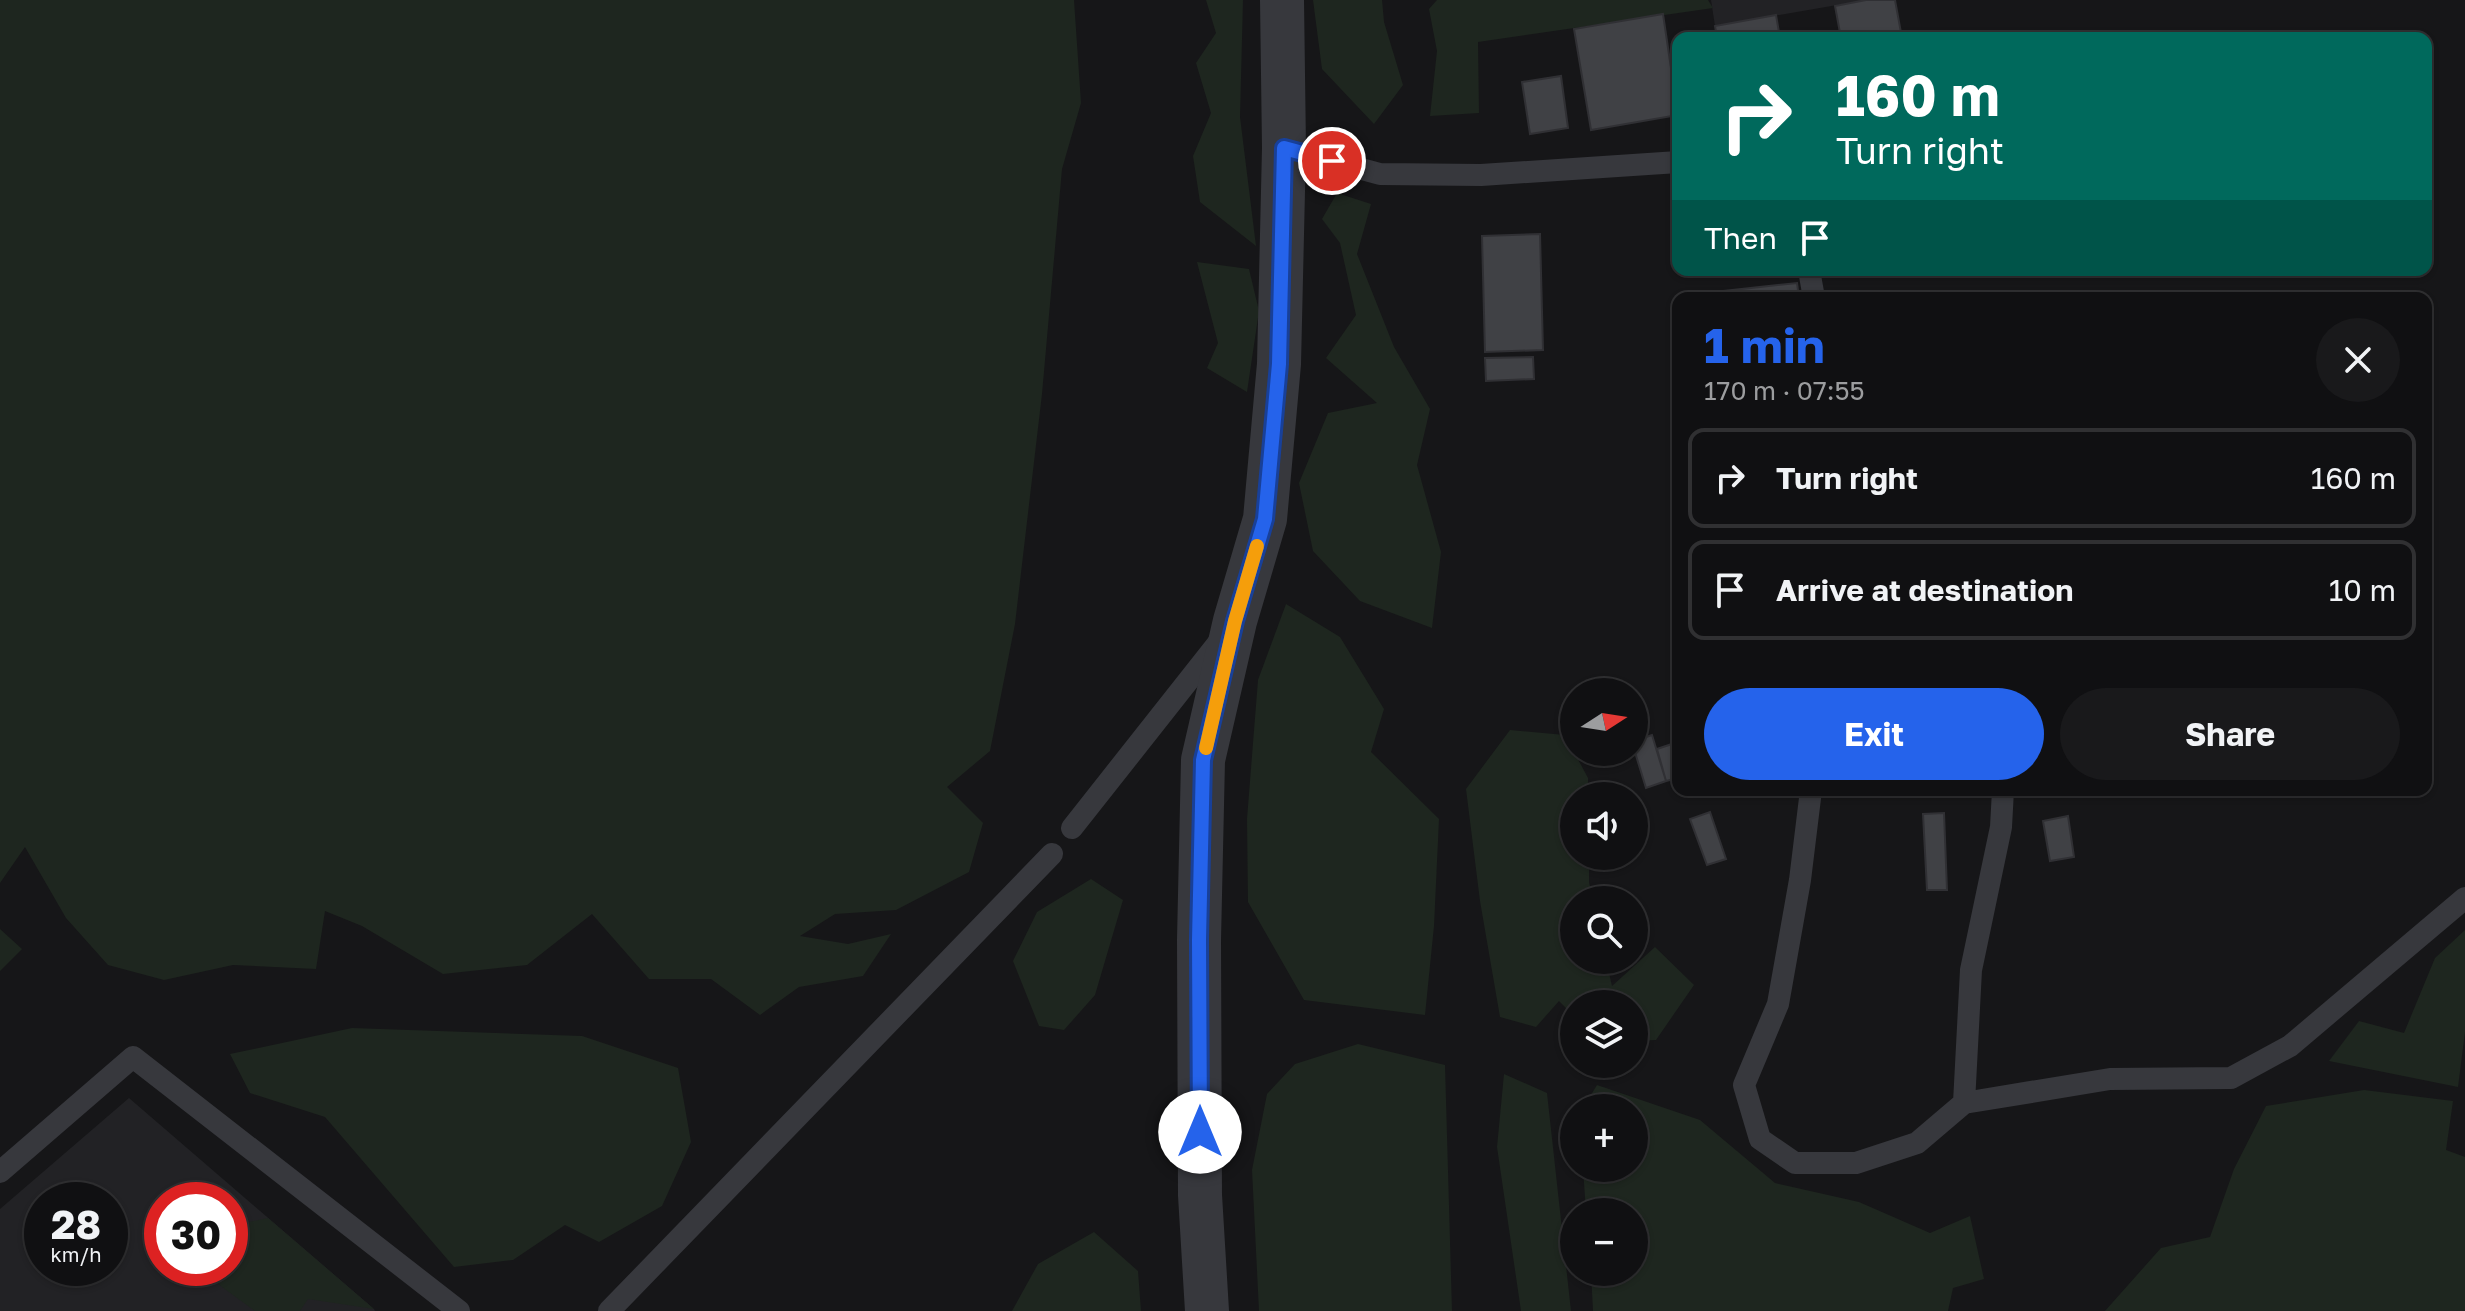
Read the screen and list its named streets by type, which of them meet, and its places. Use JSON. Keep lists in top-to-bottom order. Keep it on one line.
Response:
{"north":"right","page":{"turn":["160 m","Turn right"],"then":"Then","heading":["1 min","170 m · 07:55"],"list":[{"name":"Turn right","value":"160 m"},{"name":"Arrive at destination","value":"10 m"}],"buttons":["Exit","Share"],"map_buttons":["+","−"],"speed":"28 km/h","limit":"30"}}
